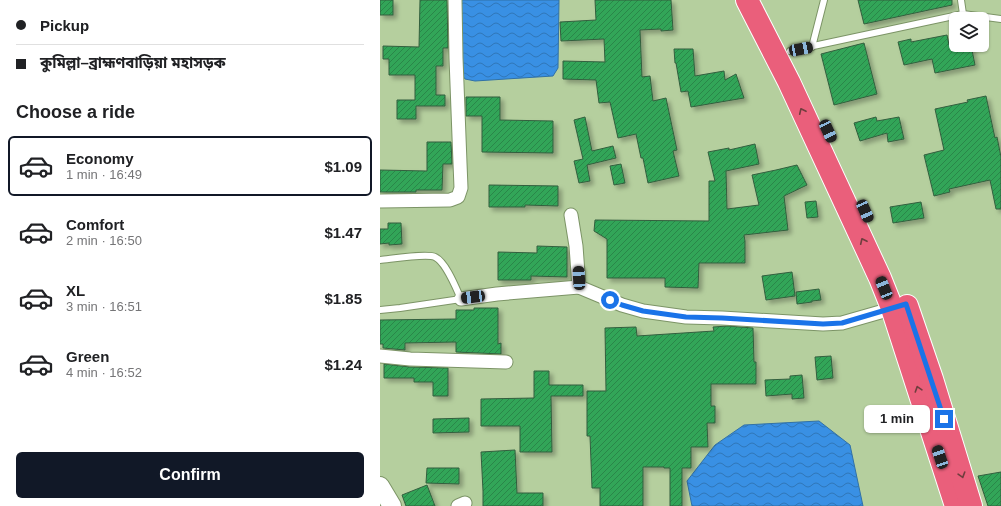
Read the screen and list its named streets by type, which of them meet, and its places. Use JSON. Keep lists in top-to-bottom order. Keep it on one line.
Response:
{"page":{"banner":["Pickup","কুমিল্লা–ব্রাহ্মণবাড়িয়া মহাসড়ক"],"heading":"Choose a ride","list":[{"name":"Economy","note":"1 min · 16:49","value":"$1.09"},{"name":"Comfort","note":"2 min · 16:50","value":"$1.47"},{"name":"XL","note":"3 min · 16:51","value":"$1.85"},{"name":"Green","note":"4 min · 16:52","value":"$1.24"}],"bubble":"1 min","buttons":"Confirm"}}
